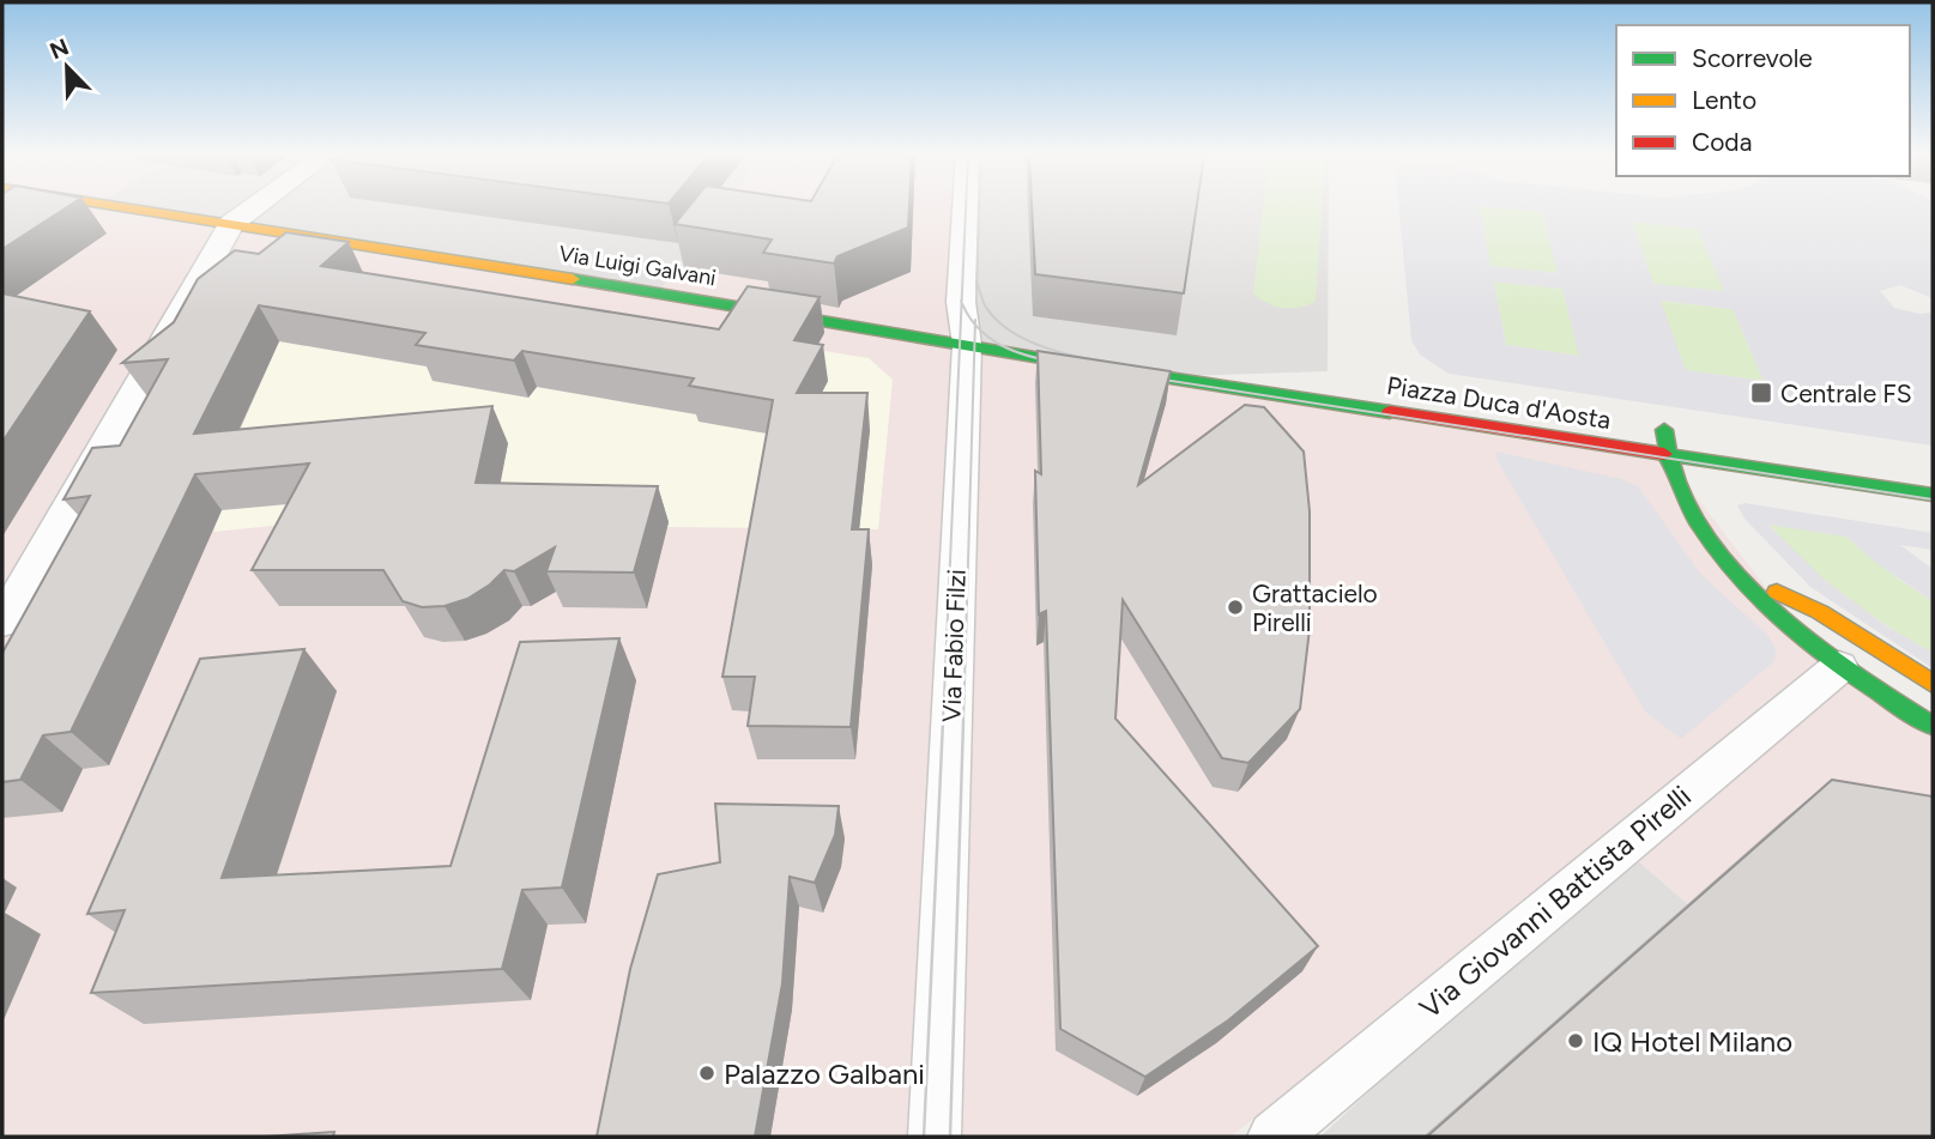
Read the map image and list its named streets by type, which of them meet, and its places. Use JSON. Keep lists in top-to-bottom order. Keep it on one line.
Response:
{"streets":{"street":["Via Luigi Galvani","Piazza Duca d'Aosta","Via Fabio Filzi","Via Giovanni Battista Pirelli"]},"crossings":[["Via Luigi Galvani","Piazza Duca d'Aosta"],["Via Luigi Galvani","Via Fabio Filzi"],["Piazza Duca d'Aosta","Via Fabio Filzi"]],"places":{"transit":["Centrale FS"],"other":["Grattacielo Pirelli","IQ Hotel Milano","Palazzo Galbani"]},"legend":["Scorrevole","Lento","Coda"],"north":"top left"}
